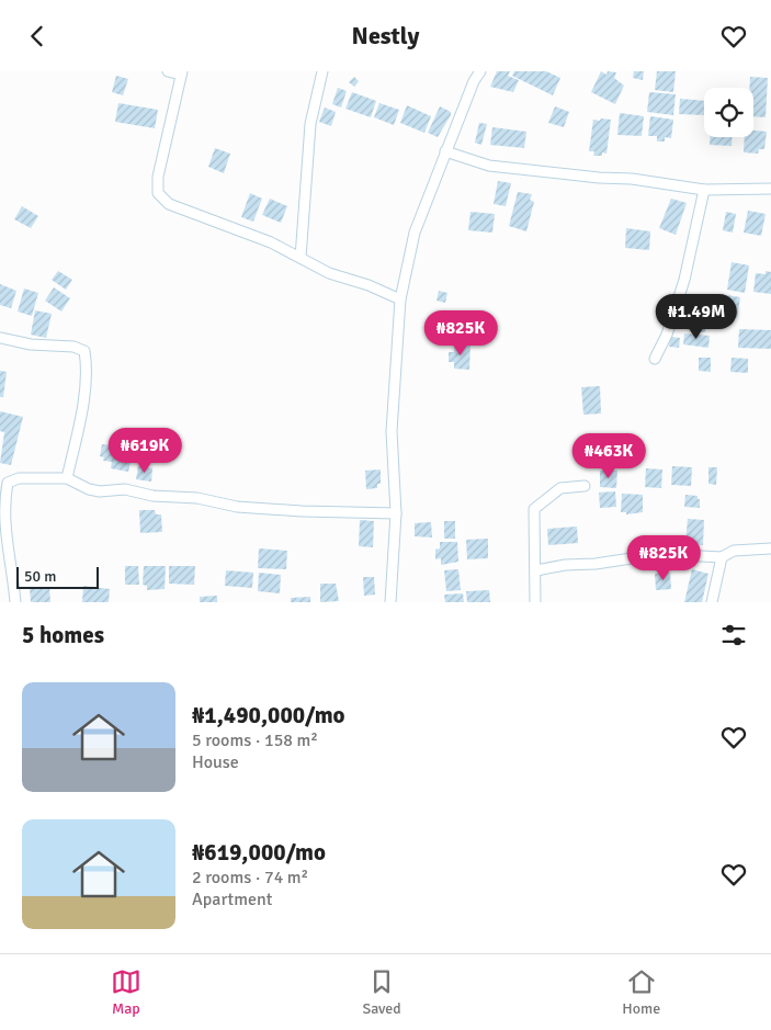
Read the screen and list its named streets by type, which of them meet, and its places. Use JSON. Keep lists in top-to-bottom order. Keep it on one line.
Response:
{"scale_bar":"50 m","page":{"header":"Nestly","price":["₦1.49M","₦825K","₦619K","₦463K","₦825K"],"scale":"50 m","heading":"5 homes","list":[{"name":"₦1,490,000/mo","note":"5 rooms · 158 m² · House"},{"name":"₦619,000/mo","note":"2 rooms · 74 m² · Apartment"}],"tabs":["Map","Saved","Home"]}}
